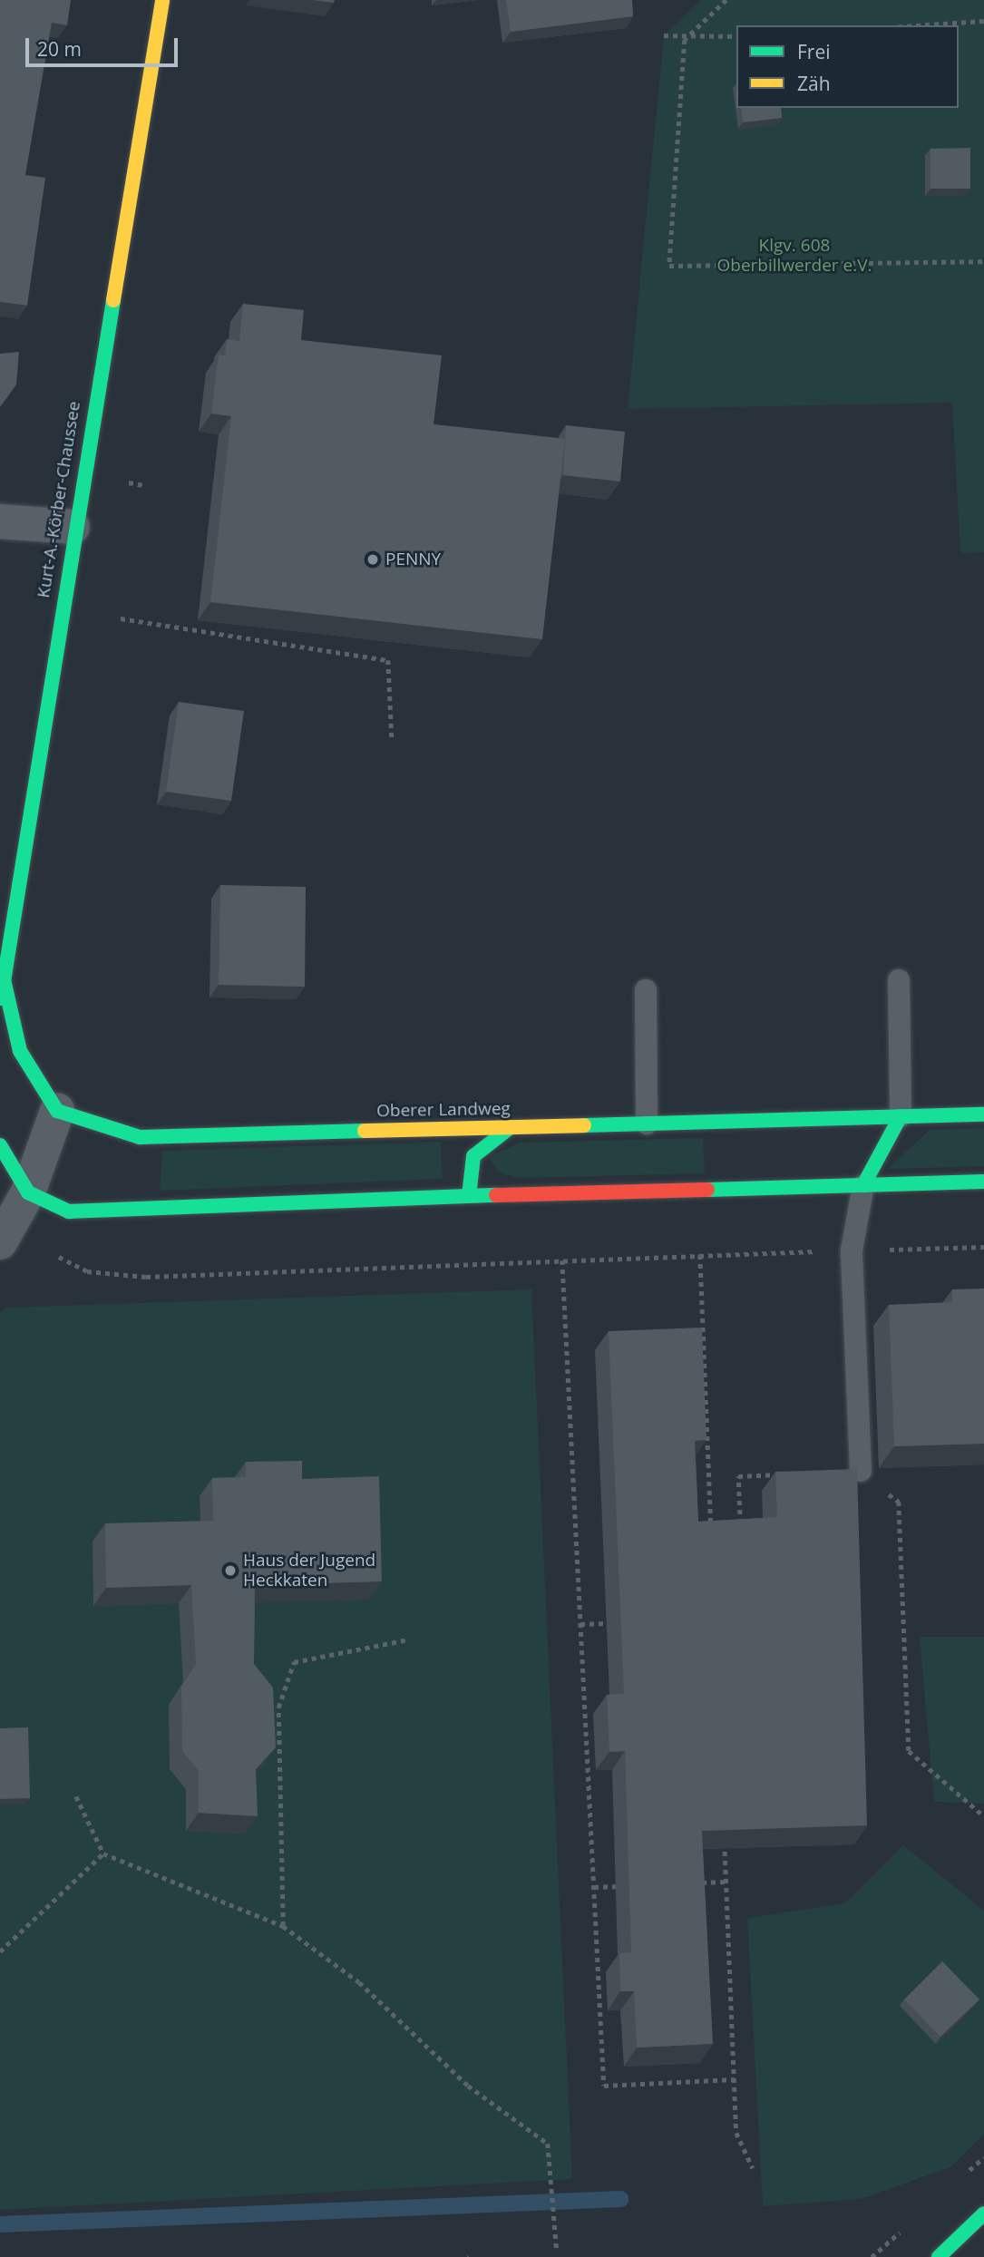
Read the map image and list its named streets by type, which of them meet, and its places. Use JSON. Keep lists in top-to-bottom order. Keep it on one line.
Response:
{"streets":{"main road":["Kurt-A.-Körber-Chaussee","Oberer Landweg"]},"parks":["Klgv. 608 Oberbillwerder e.V."],"places":["PENNY","Haus der Jugend Heckkaten"],"legend":["Frei","Zäh"],"scale_bar":"20 m"}
